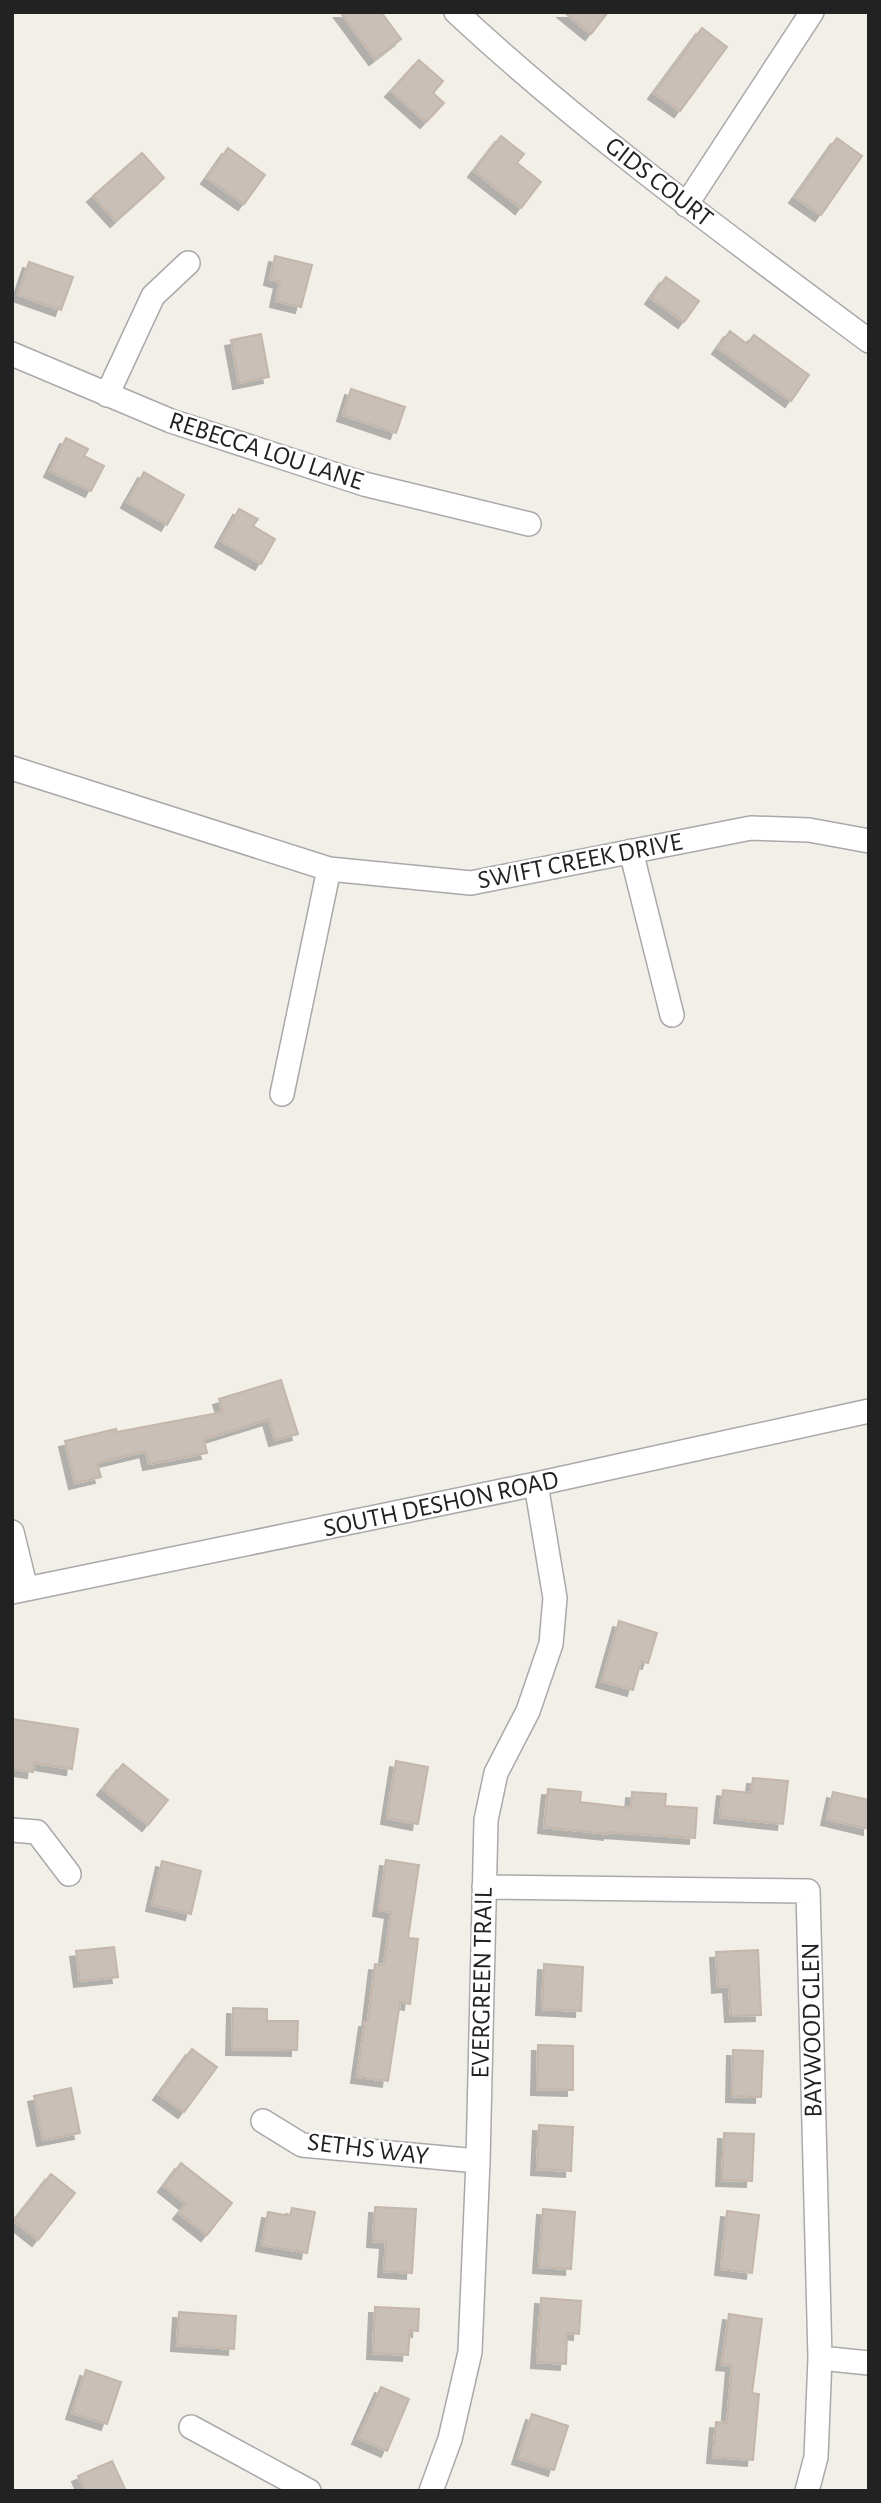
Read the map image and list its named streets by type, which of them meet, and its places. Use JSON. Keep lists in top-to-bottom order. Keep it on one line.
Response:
{"streets":{"street":["GIDS COURT","REBECCA LOU LANE","SWIFT CREEK DRIVE","SOUTH DESHON ROAD","EVERGREEN TRAIL","BAYWOOD GLEN","SETHS WAY"]},"crossings":[["SOUTH DESHON ROAD","EVERGREEN TRAIL"],["EVERGREEN TRAIL","BAYWOOD GLEN"],["EVERGREEN TRAIL","SETHS WAY"]]}
